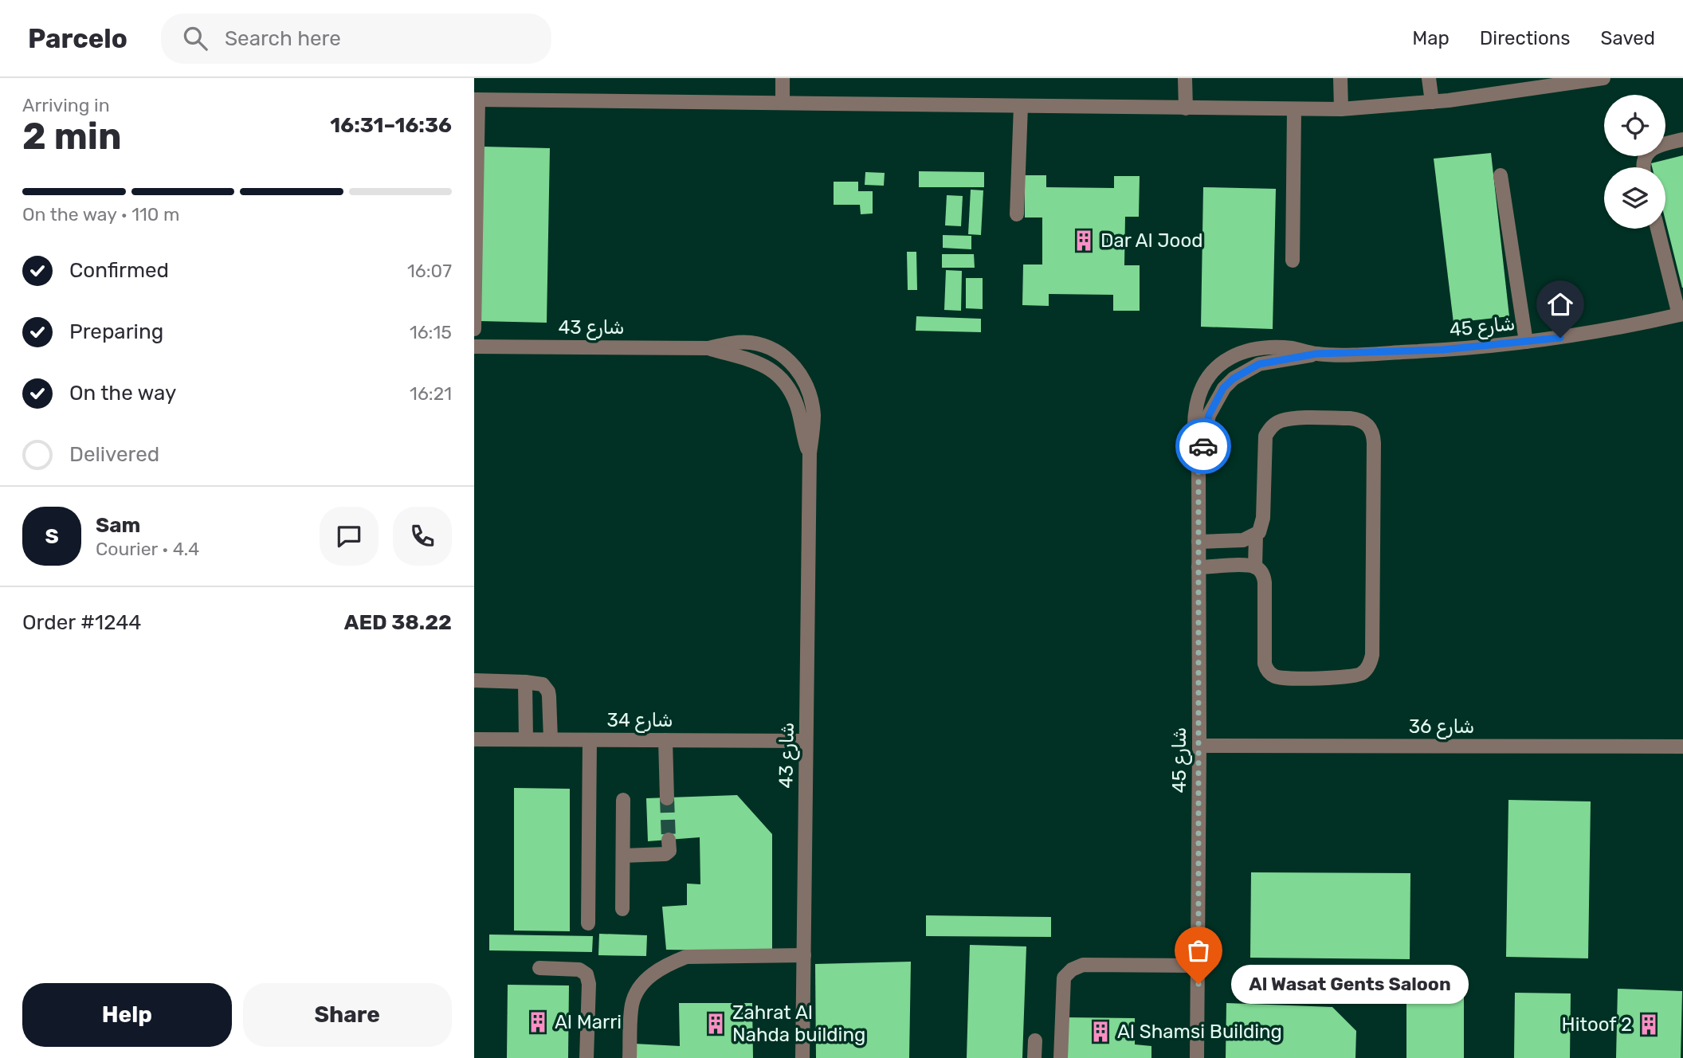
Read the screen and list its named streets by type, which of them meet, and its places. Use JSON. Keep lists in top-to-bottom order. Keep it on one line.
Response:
{"streets":{"street":["شارع 45","شارع 43","شارع 34","شارع 36"]},"crossings":[["شارع 45","شارع 36"],["شارع 43","شارع 34"]],"places":{"building":["Dar Al Jood","Al Marri","Zahrat Al Nahda building","Hitoof 2","Al Shamsi Building"],"other":["Al Wasat Gents Saloon"]},"page":{"header":"Parcelo","search":"Search here","nav":["Map","Directions","Saved"],"heading":["2 min","Arriving in","16:31–16:36"],"panel":["Sam","Courier · 4.4","Order #1244","AED 38.22"],"bar":"On the way · 110 m","list":[["Confirmed","16:07"],["Preparing","16:15"],["On the way","16:21"],"Delivered"],"round":"S","bubble":"Al Wasat Gents Saloon","buttons":["Help","Share"]}}
